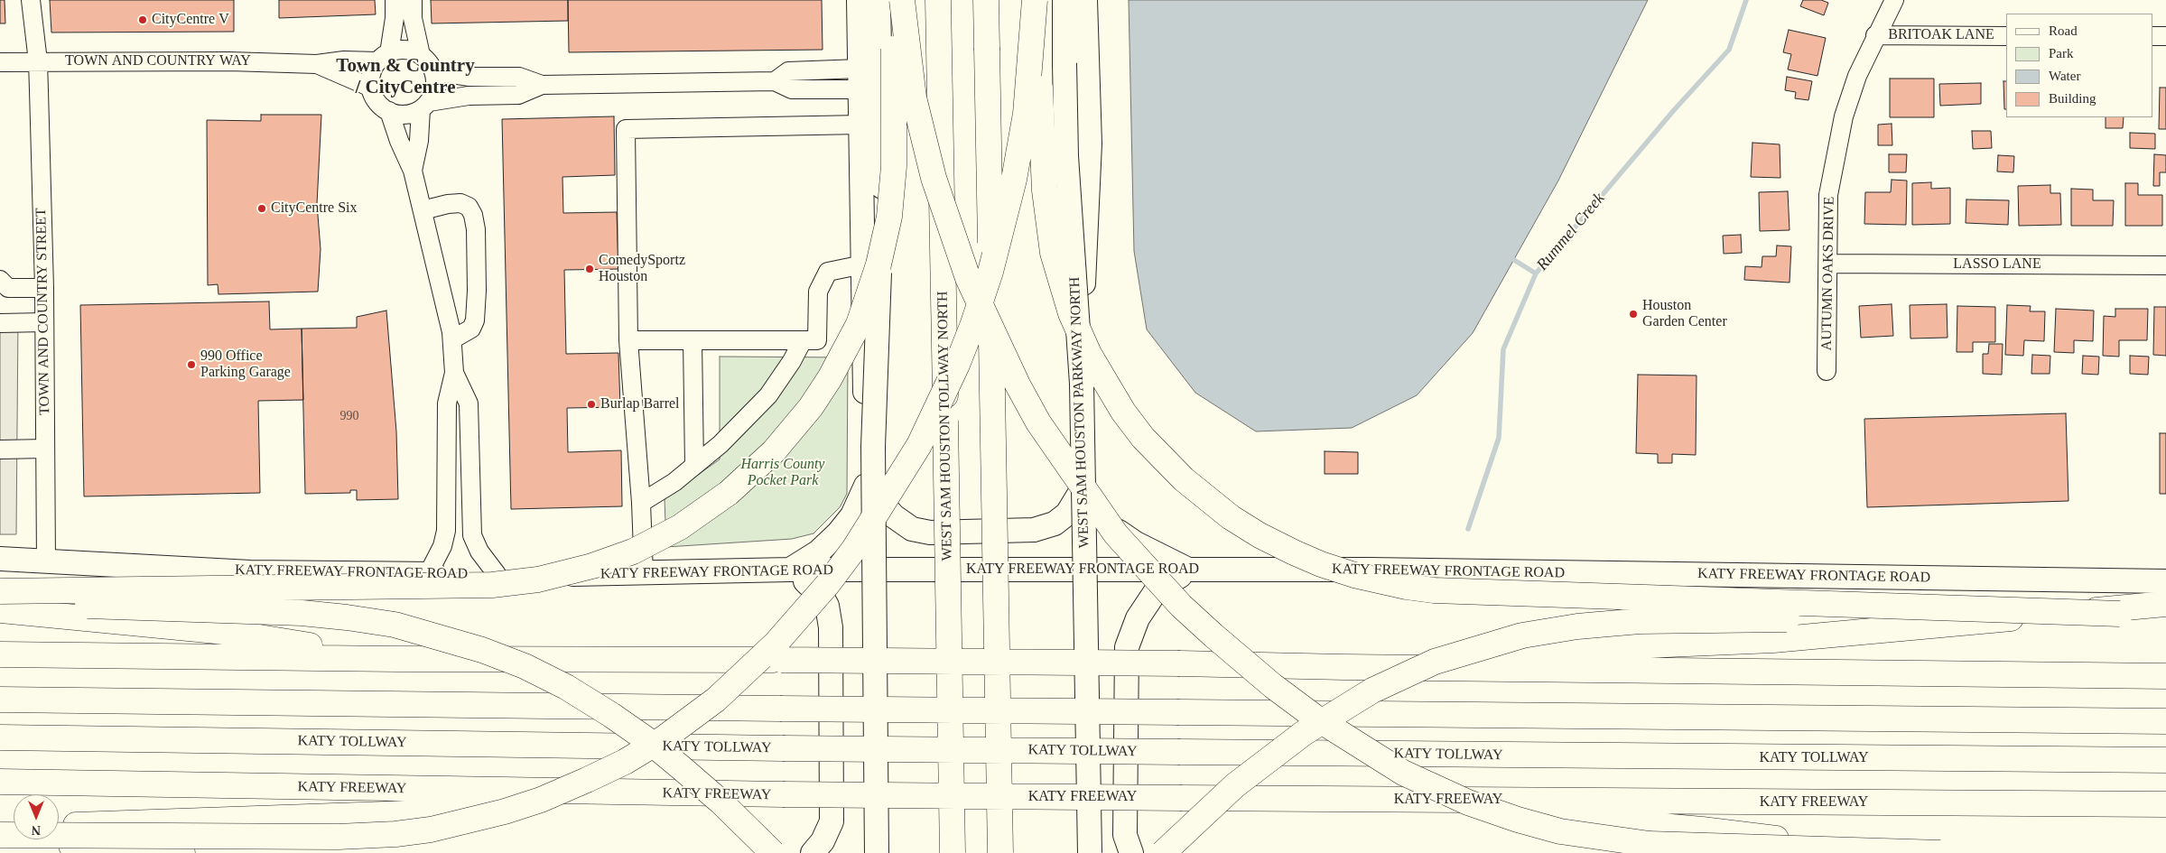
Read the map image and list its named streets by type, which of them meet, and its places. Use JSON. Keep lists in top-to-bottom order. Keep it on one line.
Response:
{"streets":{"highway":["WEST SAM HOUSTON TOLLWAY NORTH","KATY TOLLWAY","KATY FREEWAY"],"main road":["WEST SAM HOUSTON PARKWAY NORTH","KATY FREEWAY FRONTAGE ROAD"],"street":["BRITOAK LANE","TOWN AND COUNTRY WAY","LASSO LANE","AUTUMN OAKS DRIVE","TOWN AND COUNTRY STREET"]},"crossings":[["BRITOAK LANE","AUTUMN OAKS DRIVE"],["TOWN AND COUNTRY WAY","TOWN AND COUNTRY STREET"],["LASSO LANE","AUTUMN OAKS DRIVE"],["TOWN AND COUNTRY STREET","KATY FREEWAY FRONTAGE ROAD"]],"districts":["Town & Country / CityCentre"],"water":["Rummel Creek"],"parks":["Harris County Pocket Park"],"places":["CityCentre V","CityCentre Six","ComedySportz Houston","Houston Garden Center","990 Office Parking Garage","Burlap Barrel"],"house_numbers":["990"],"legend":["Road","Park","Water","Building"],"north":"bottom"}
